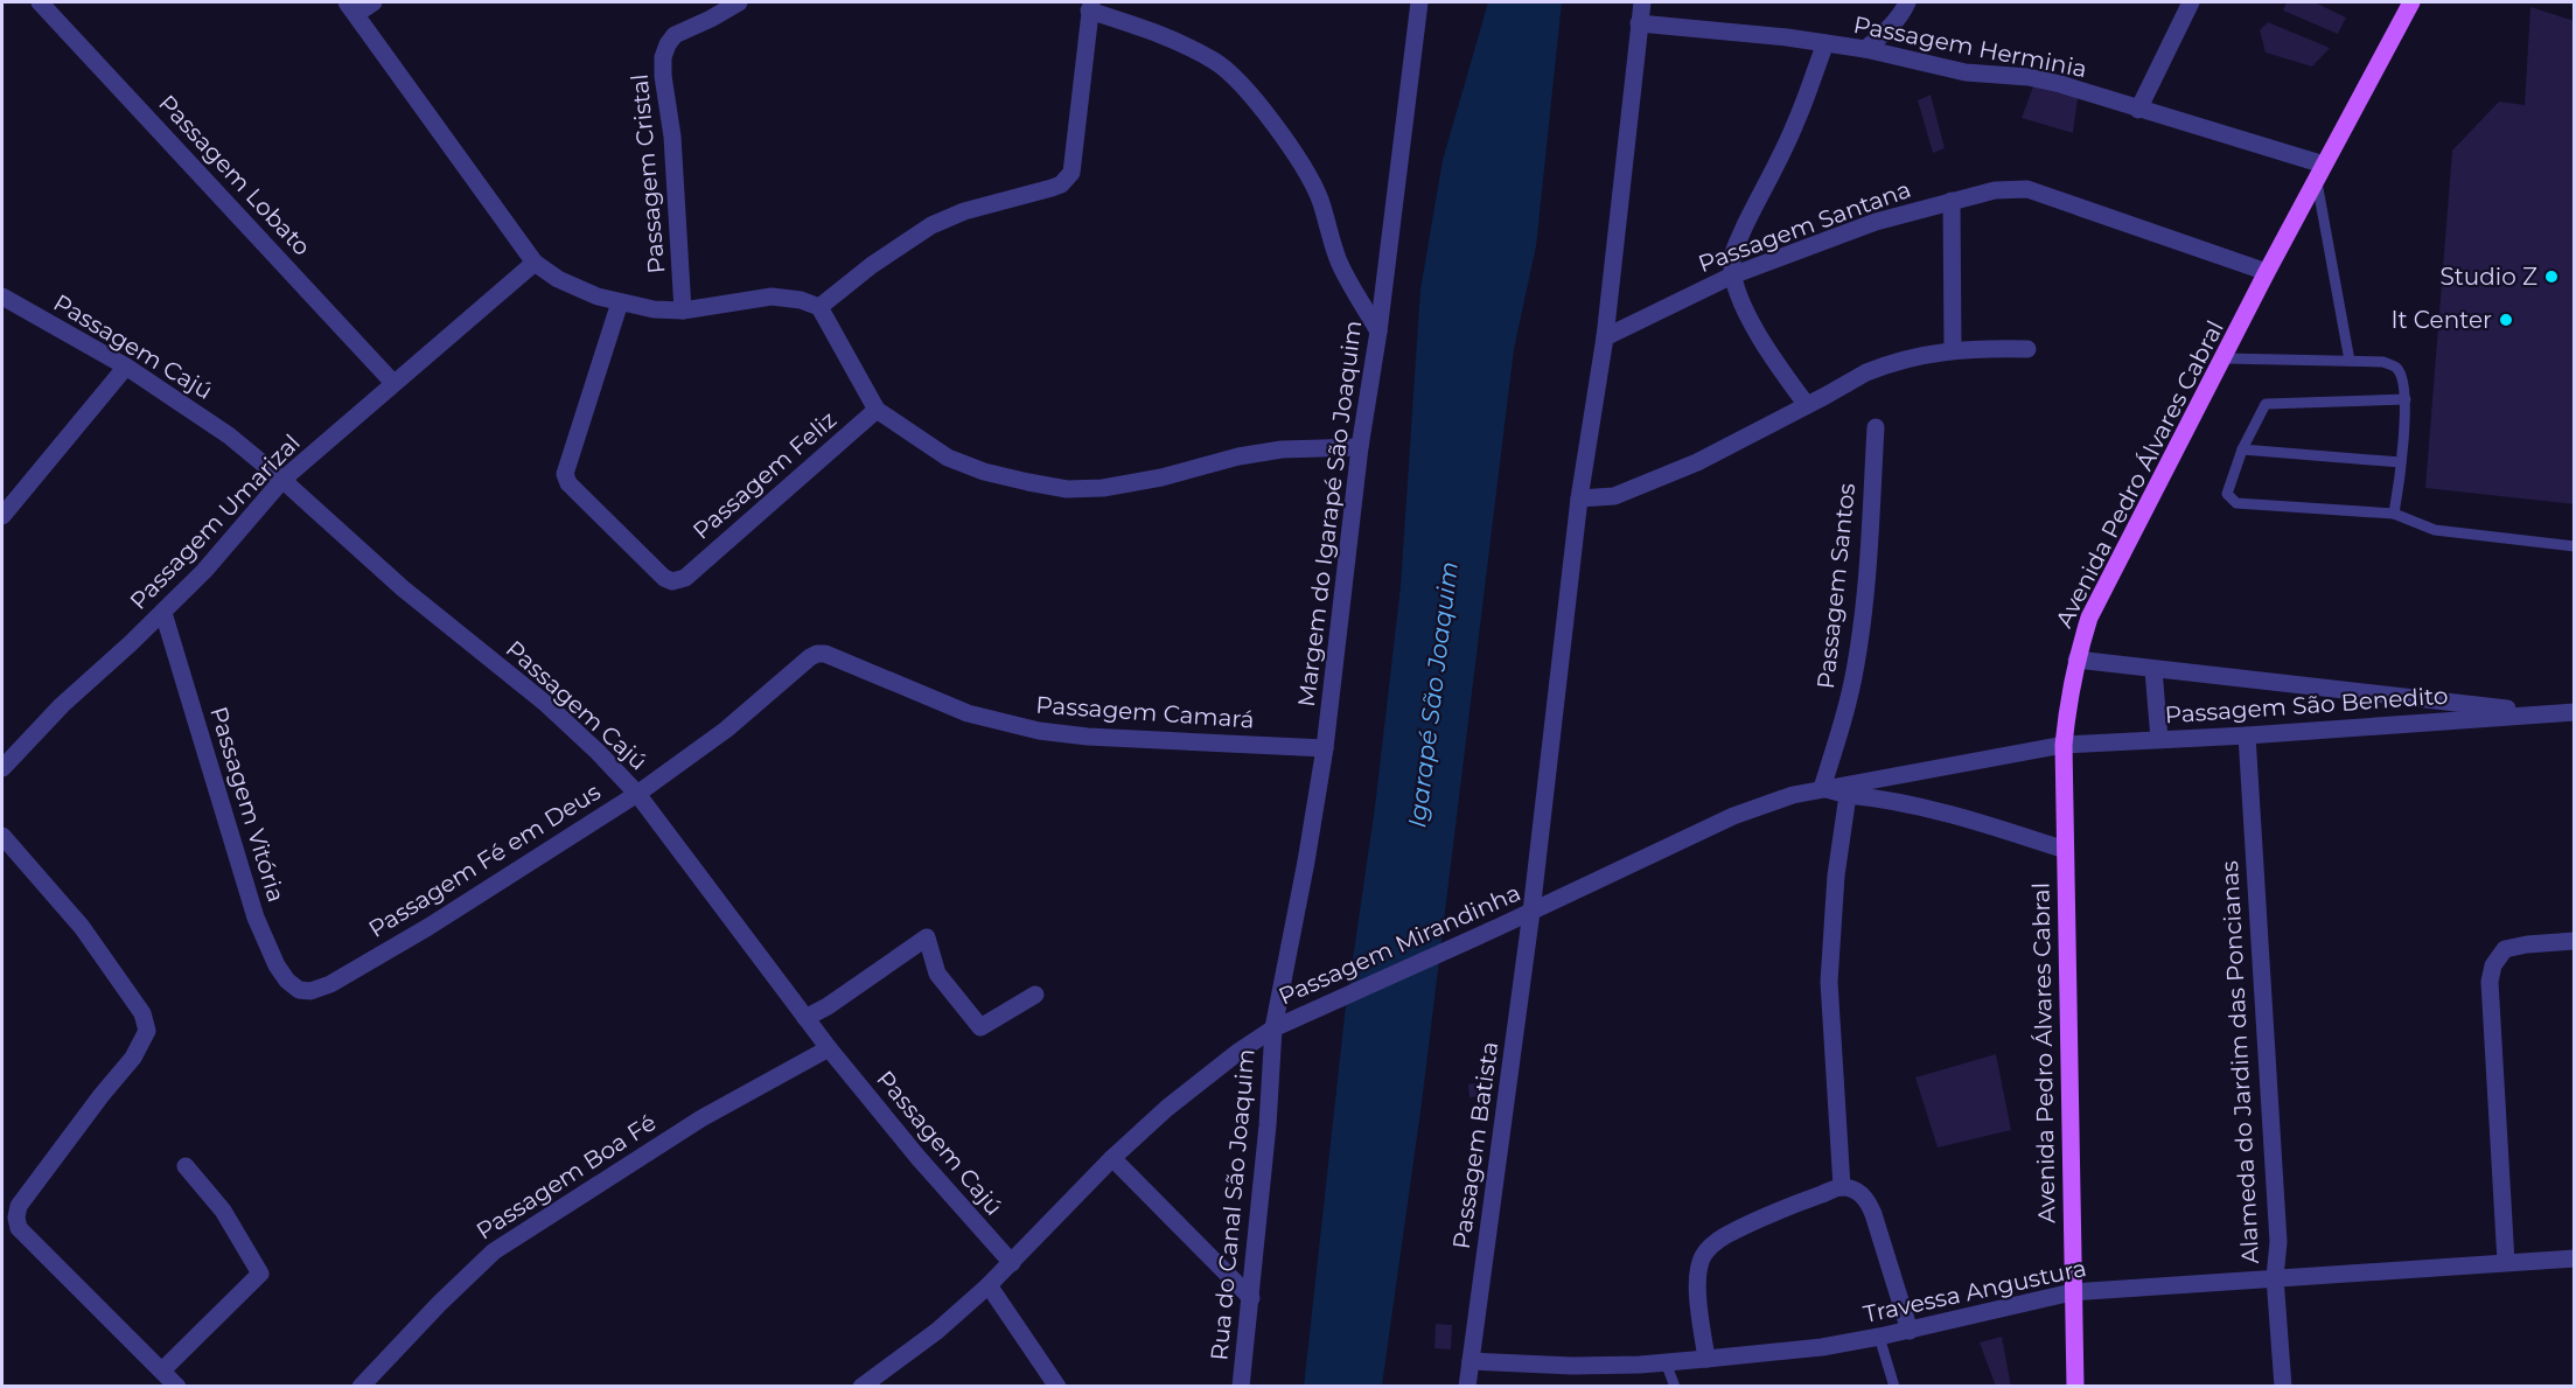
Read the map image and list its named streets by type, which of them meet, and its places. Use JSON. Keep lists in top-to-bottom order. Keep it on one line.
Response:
{"streets":{"main road":["Avenida Pedro Álvares Cabral"],"street":["Passagem Herminia","Passagem Cristal","Passagem Lobato","Passagem Santana","Passagem Cajú","Passagem Feliz","Margem do Igarapé São Joaquim","Passagem Umarizal","Passagem Santos","Passagem São Benedito","Passagem Camará","Passagem Vitória","Passagem Fé em Deus","Passagem Mirandinha","Alameda do Jardim das Poncianas","Passagem Batista","Passagem Boa Fé","Rua do Canal São Joaquim","Travessa Angustura"]},"crossings":[["Passagem Herminia","Avenida Pedro Álvares Cabral"],["Passagem Lobato","Passagem Umarizal"],["Passagem Santana","Avenida Pedro Álvares Cabral"],["Passagem Cajú","Passagem Umarizal"],["Passagem Cajú","Passagem Fé em Deus"],["Passagem Cajú","Passagem Mirandinha"],["Passagem Cajú","Passagem Boa Fé"],["Avenida Pedro Álvares Cabral","Passagem São Benedito"],["Avenida Pedro Álvares Cabral","Passagem Mirandinha"],["Avenida Pedro Álvares Cabral","Travessa Angustura"],["Margem do Igarapé São Joaquim","Passagem Camará"],["Margem do Igarapé São Joaquim","Passagem Mirandinha"],["Margem do Igarapé São Joaquim","Rua do Canal São Joaquim"],["Passagem Umarizal","Passagem Vitória"],["Passagem Santos","Passagem Mirandinha"],["Passagem São Benedito","Passagem Mirandinha"],["Passagem São Benedito","Alameda do Jardim das Poncianas"],["Passagem Camará","Passagem Fé em Deus"],["Passagem Vitória","Passagem Fé em Deus"],["Passagem Mirandinha","Passagem Batista"],["Passagem Mirandinha","Rua do Canal São Joaquim"],["Alameda do Jardim das Poncianas","Travessa Angustura"],["Passagem Batista","Travessa Angustura"]],"water":["Igarapé São Joaquim"],"places":["Studio Z","It Center"]}
